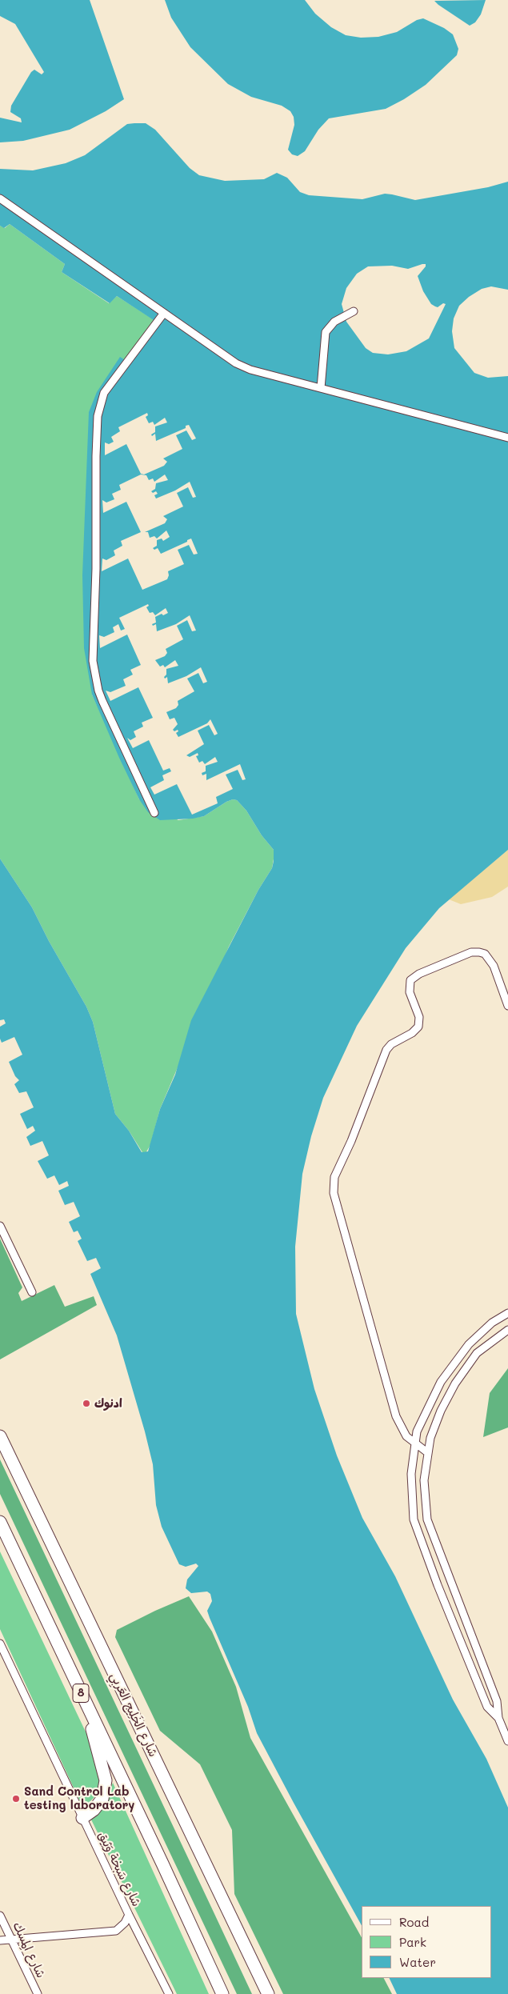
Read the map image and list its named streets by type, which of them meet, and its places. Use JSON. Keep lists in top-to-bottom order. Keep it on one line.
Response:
{"streets":{"highway":["8","شارع الخَلِيج العَربِي"],"street":["شارع سَبخة وَثِيق","شارع المِسك"]},"places":["ادنوك","Sand Control Lab testing laboratory"],"legend":["Road","Park","Water"]}
